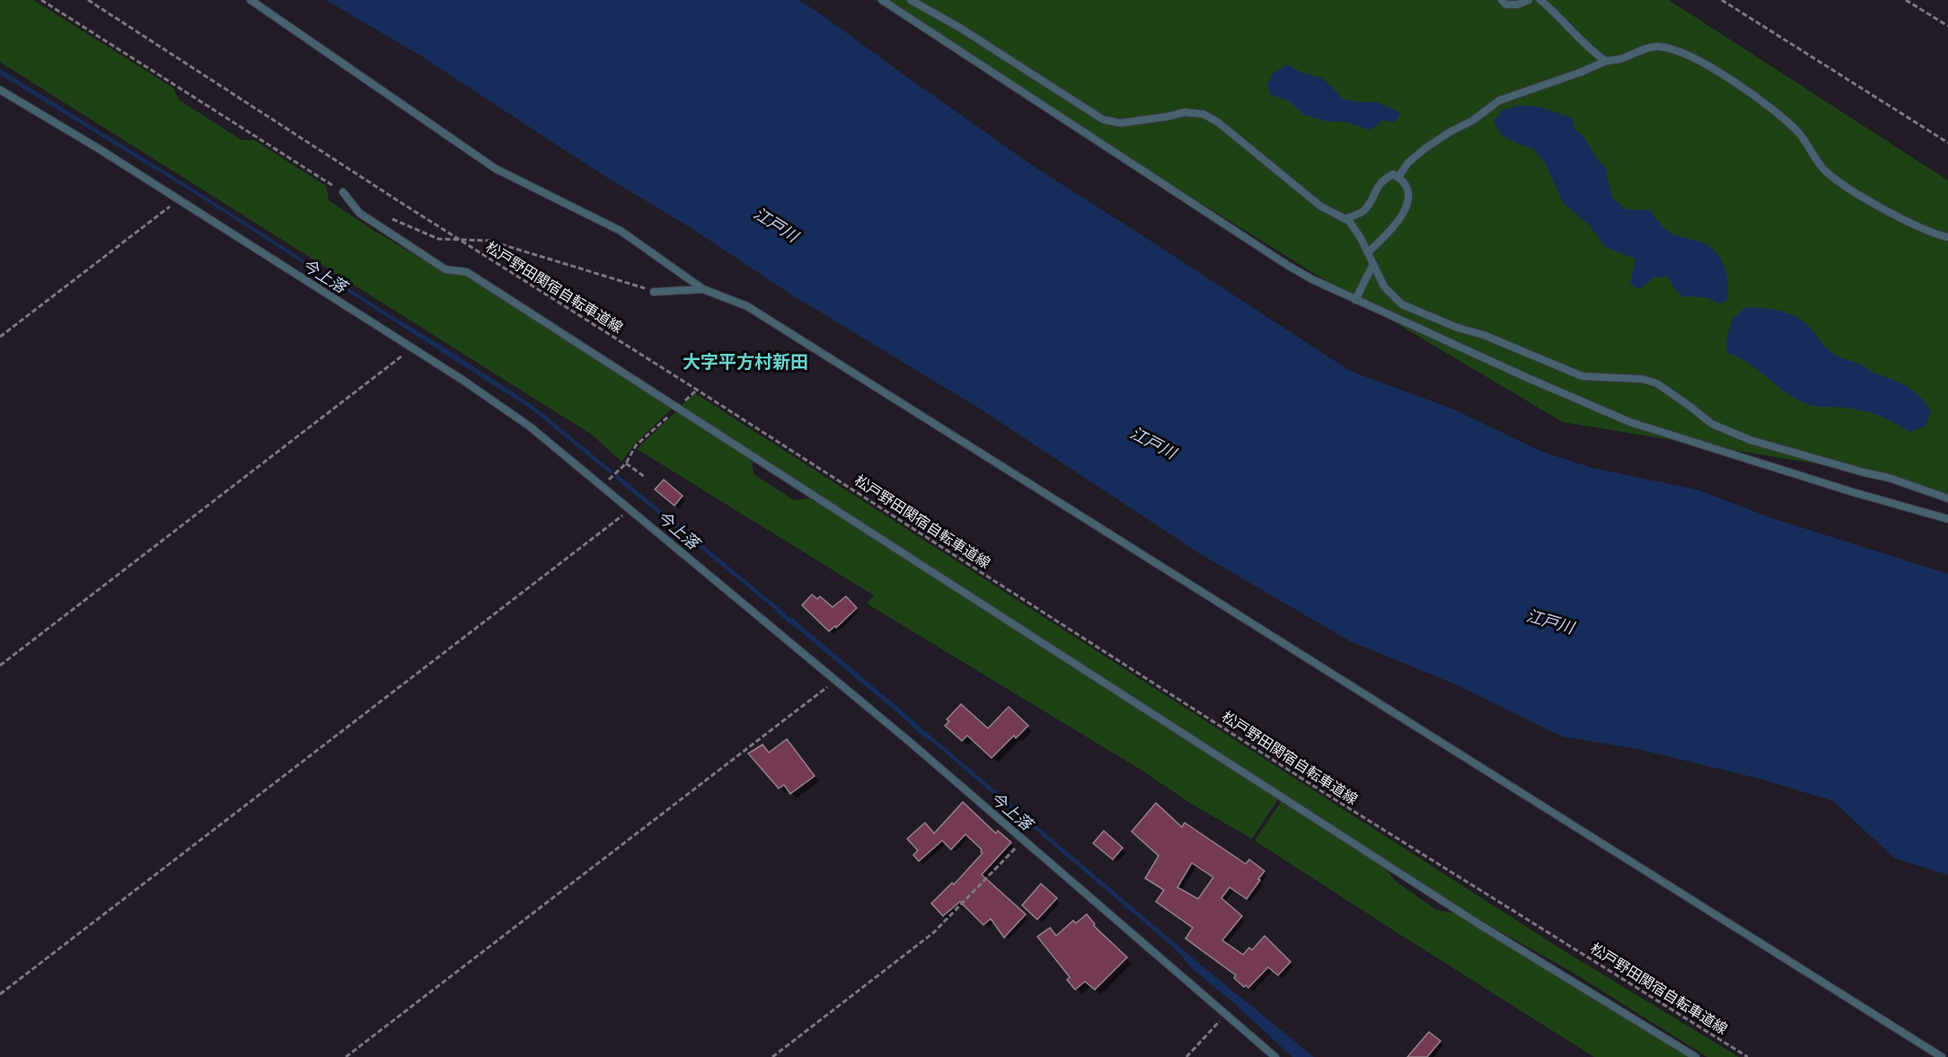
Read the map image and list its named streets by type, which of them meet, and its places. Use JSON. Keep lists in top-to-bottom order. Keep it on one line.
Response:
{"streets":{"path":["松戸野田関宿自転車道線"]},"districts":["大字平方村新田"],"water":["江戸川","今上落"]}
